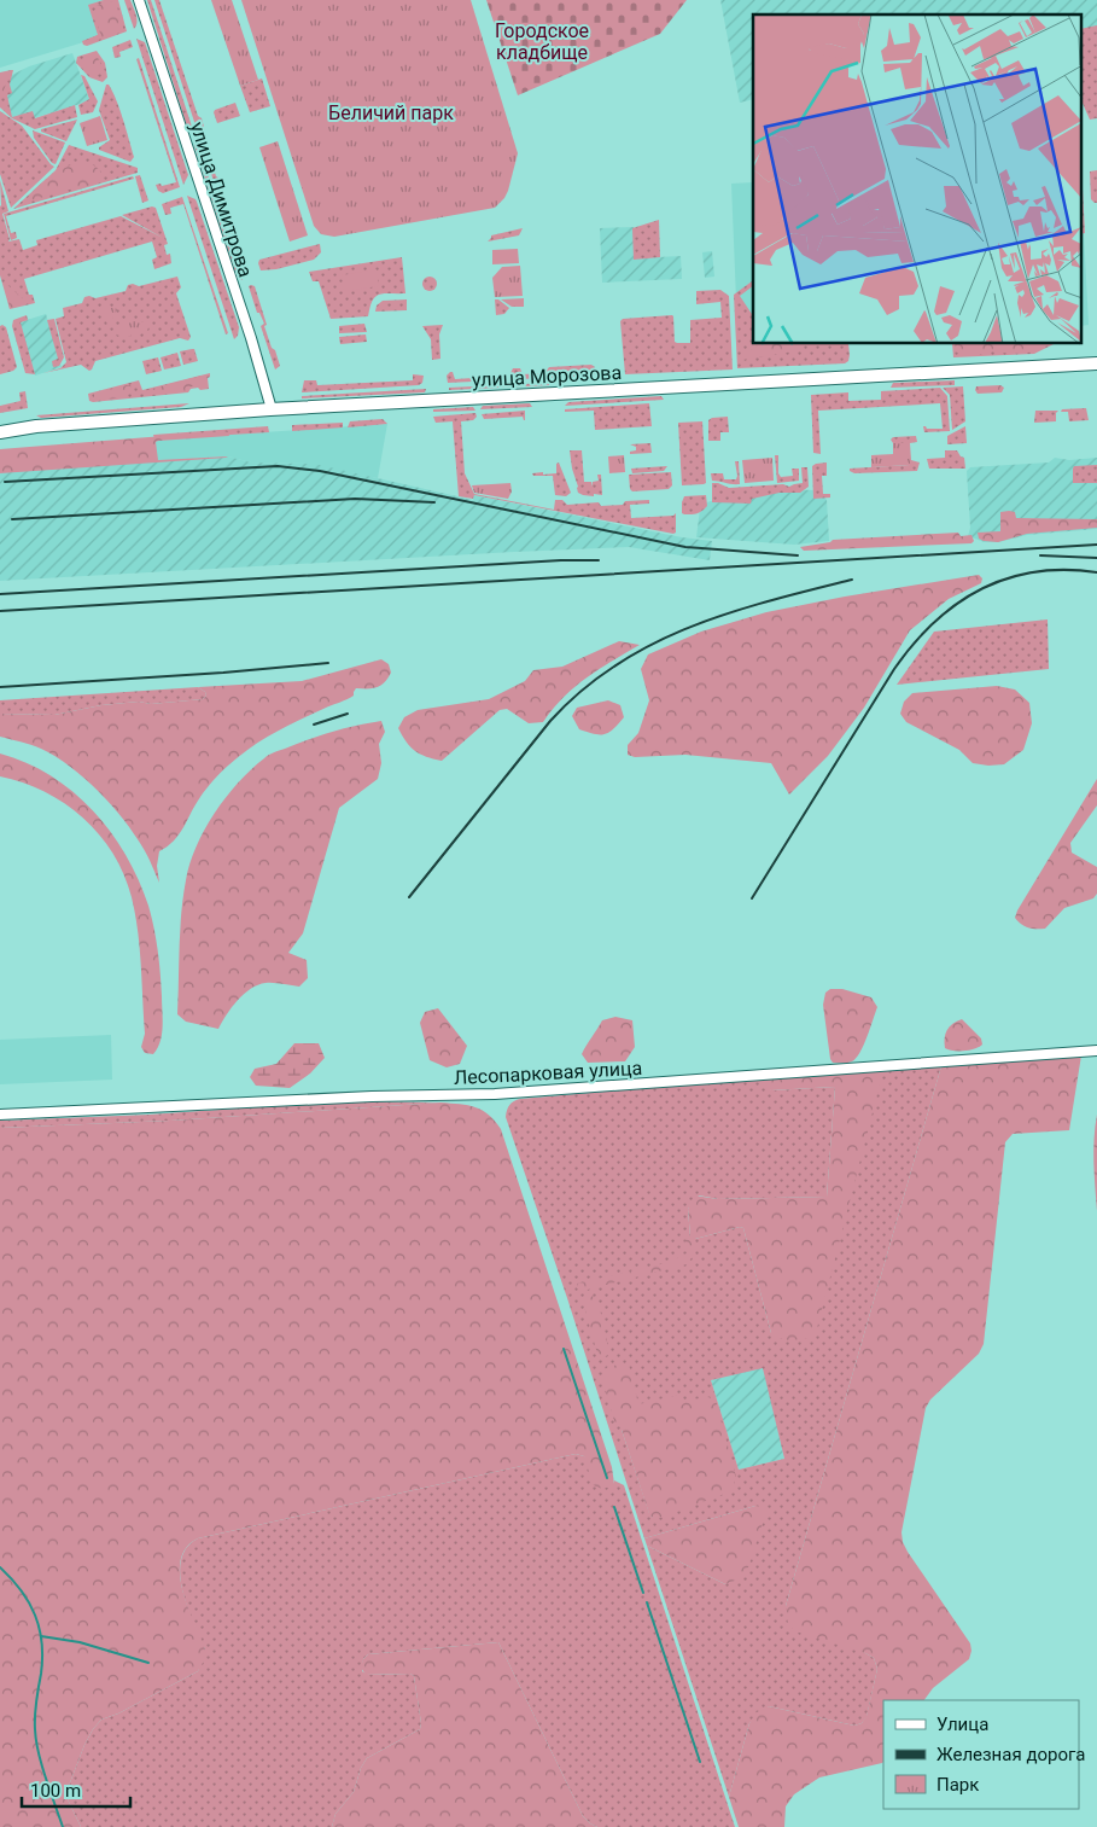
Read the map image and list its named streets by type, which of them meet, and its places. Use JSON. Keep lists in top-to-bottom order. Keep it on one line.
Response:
{"streets":{"main road":["улица Морозова"],"street":["улица Димитрова","Лесопарковая улица"]},"crossings":[["улица Димитрова","улица Морозова"]],"parks":["Городское кладбище","Беличий парк"],"legend":["Улица","Железная дорога","Парк"],"scale_bar":"100 m"}
